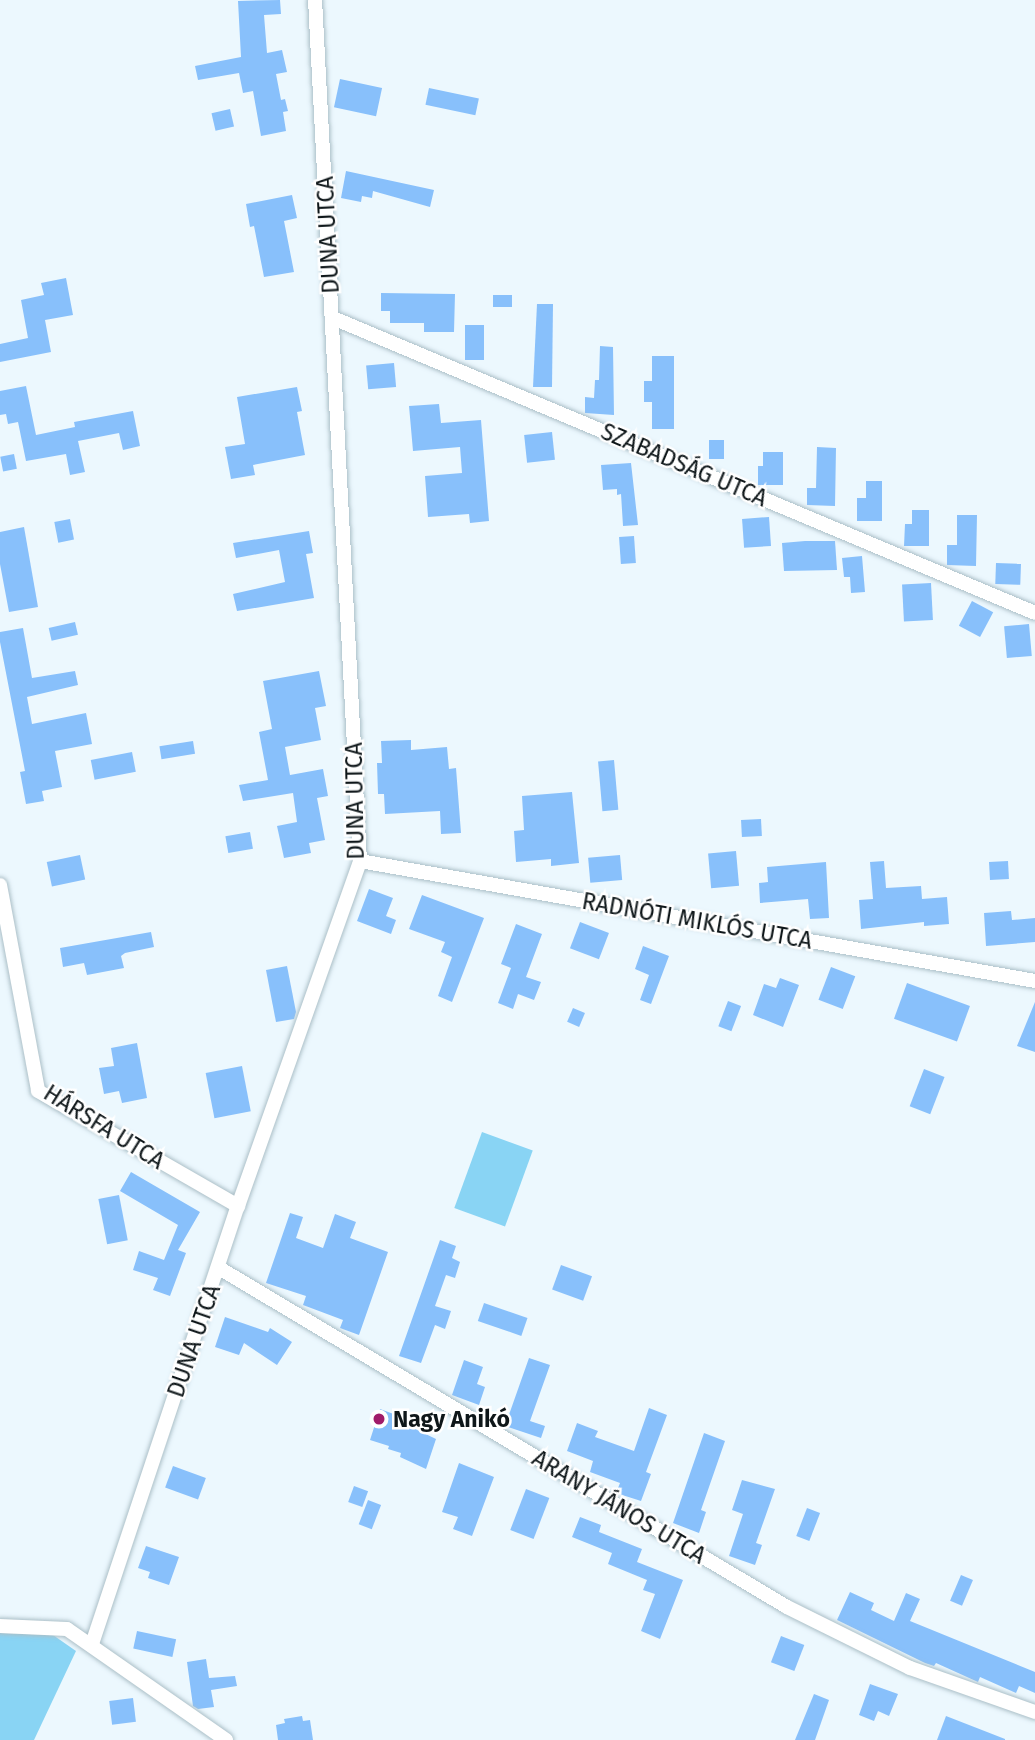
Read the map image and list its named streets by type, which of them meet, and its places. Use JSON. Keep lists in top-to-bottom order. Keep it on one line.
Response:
{"streets":{"street":["DUNA UTCA","SZABADSÁG UTCA","RADNÓTI MIKLÓS UTCA","HÁRSFA UTCA","ARANY JÁNOS UTCA"]},"crossings":[["DUNA UTCA","SZABADSÁG UTCA"],["DUNA UTCA","RADNÓTI MIKLÓS UTCA"],["DUNA UTCA","HÁRSFA UTCA"],["DUNA UTCA","ARANY JÁNOS UTCA"]],"places":["Nagy Anikó"]}
